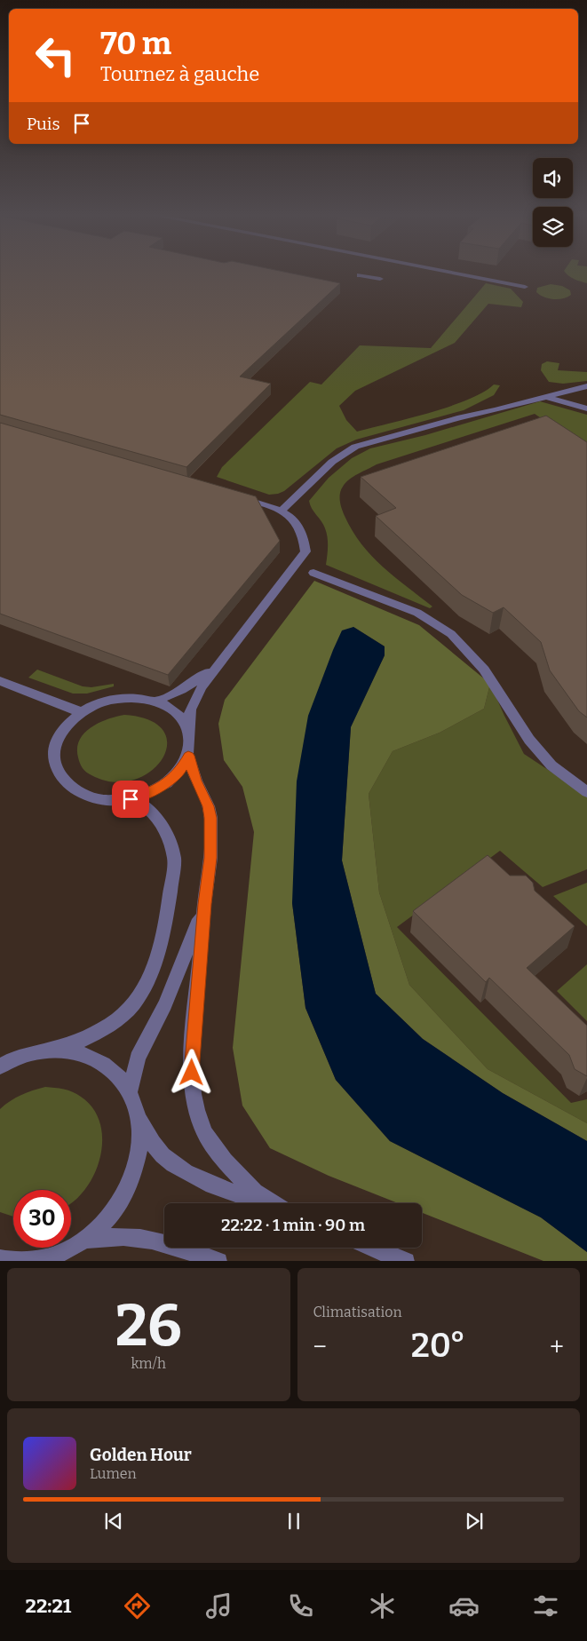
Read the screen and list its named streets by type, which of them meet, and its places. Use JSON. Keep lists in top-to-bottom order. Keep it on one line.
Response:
{"page":{"turn":["70 m","Tournez à gauche"],"then":"Puis","limit":"30","trip":"22:22 · 1 min · 90 m","tile":[["26","km/h"],"Climatisation"],"heat":["−","20°","+"],"song":["Golden Hour","Lumen"],"tabs":"22:21"}}
